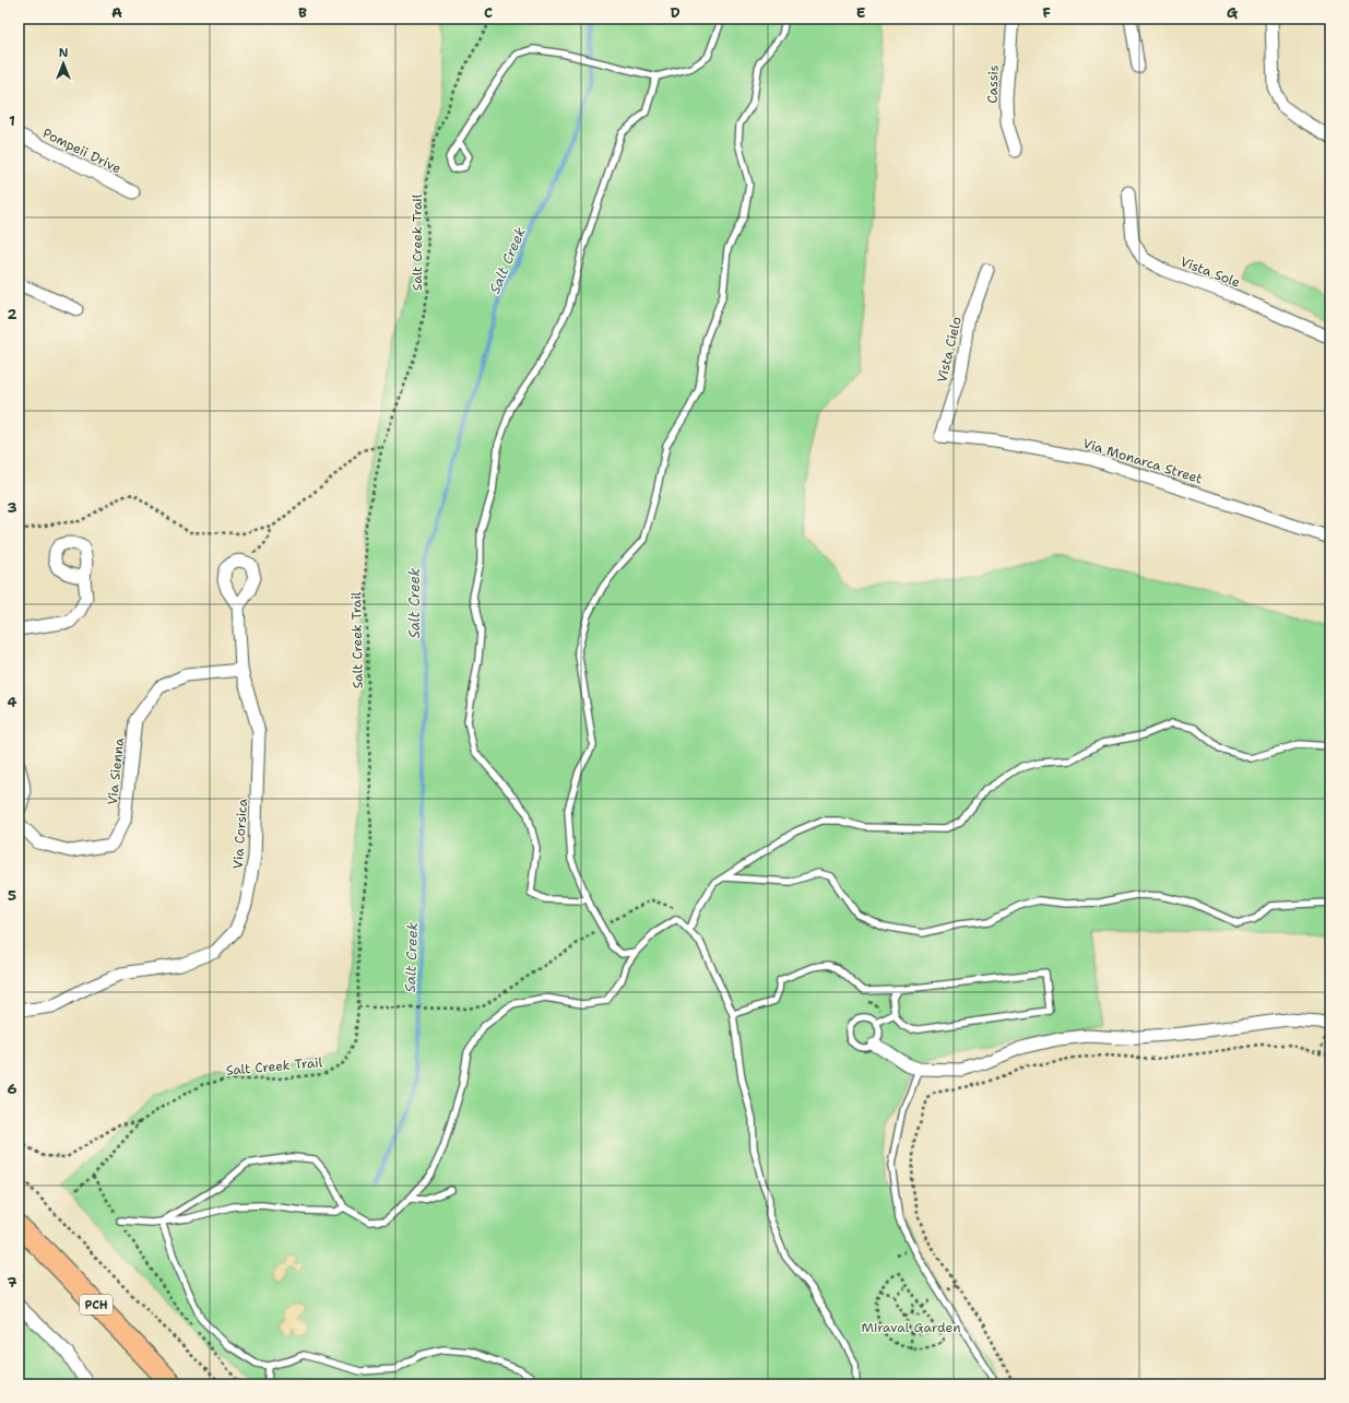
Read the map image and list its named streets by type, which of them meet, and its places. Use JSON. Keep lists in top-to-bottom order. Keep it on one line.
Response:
{"streets":{"highway":["PCH"],"street":["Cassis","Pompeii Drive","Vista Sole","Vista Cielo","Via Monarca Street","Via Sienna","Via Corsica"],"path":["Salt Creek Trail"]},"crossings":[["Vista Cielo","Via Monarca Street"],["Via Sienna","Via Corsica"]],"water":["Salt Creek"],"parks":["Miraval Garden"],"north":"top","grid":{"columns":["A","B","C","D","E","F","G"],"rows":["1","2","3","4","5","6","7"]}}
